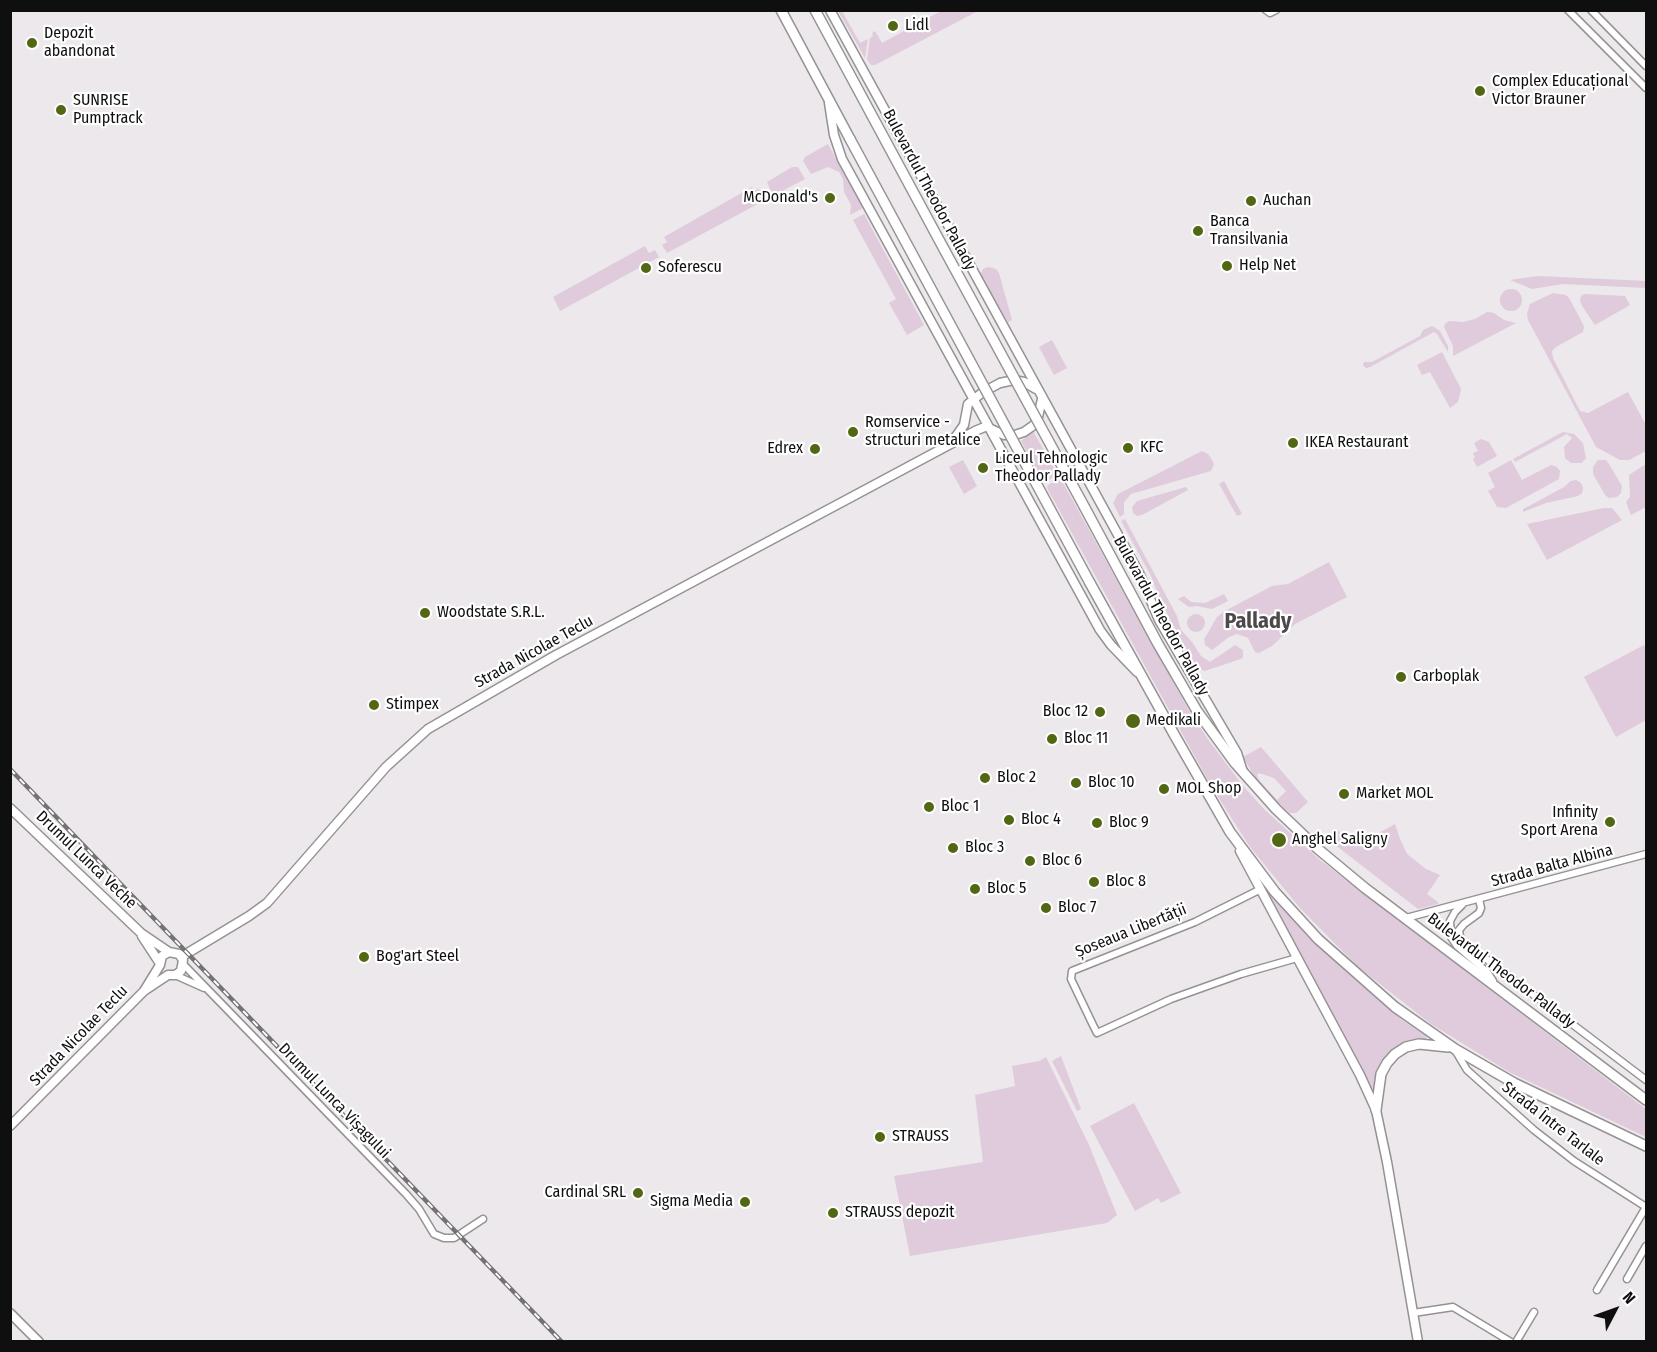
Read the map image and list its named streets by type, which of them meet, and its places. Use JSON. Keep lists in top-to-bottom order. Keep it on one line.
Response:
{"streets":{"main road":["Bulevardul Theodor Pallady"],"street":["Strada Nicolae Teclu","Drumul Lunca Veche","Strada Balta Albina","Șoseaua Libertății","Drumul Lunca Vișagului","Strada Între Tarlale"]},"crossings":[["Bulevardul Theodor Pallady","Strada Balta Albina"],["Strada Nicolae Teclu","Drumul Lunca Veche"],["Strada Nicolae Teclu","Drumul Lunca Vișagului"],["Drumul Lunca Veche","Drumul Lunca Vișagului"]],"districts":["Pallady"],"places":["Lidl","Depozit abandonat","Complex Educațional Victor Brauner","SUNRISE Pumptrack","McDonald's","Auchan","Banca Transilvania","Help Net","Soferescu","Romservice - structuri metalice","IKEA Restaurant","KFC","Edrex","Liceul Tehnologic Theodor Pallady","Woodstate S.R.L.","Carboplak","Stimpex","Bloc 12","Medikali","Bloc 11","Bloc 2","Bloc 10","MOL Shop","Market MOL","Bloc 1","Bloc 4","Infinity Sport Arena","Bloc 9","Anghel Saligny","Bloc 3","Bloc 6","Bloc 8","Bloc 5","Bloc 7","Bog'art Steel","STRAUSS","Cardinal SRL","Sigma Media","STRAUSS depozit"],"north":"top right"}
